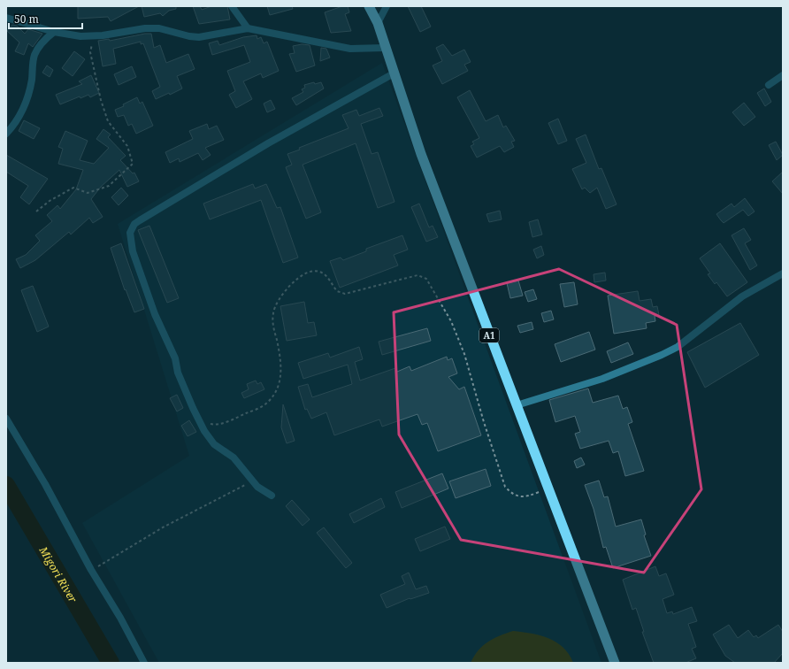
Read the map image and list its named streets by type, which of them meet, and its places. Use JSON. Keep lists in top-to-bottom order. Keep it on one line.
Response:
{"streets":{"highway":["A1"]},"water":["Migori River"],"scale_bar":"50 m"}
